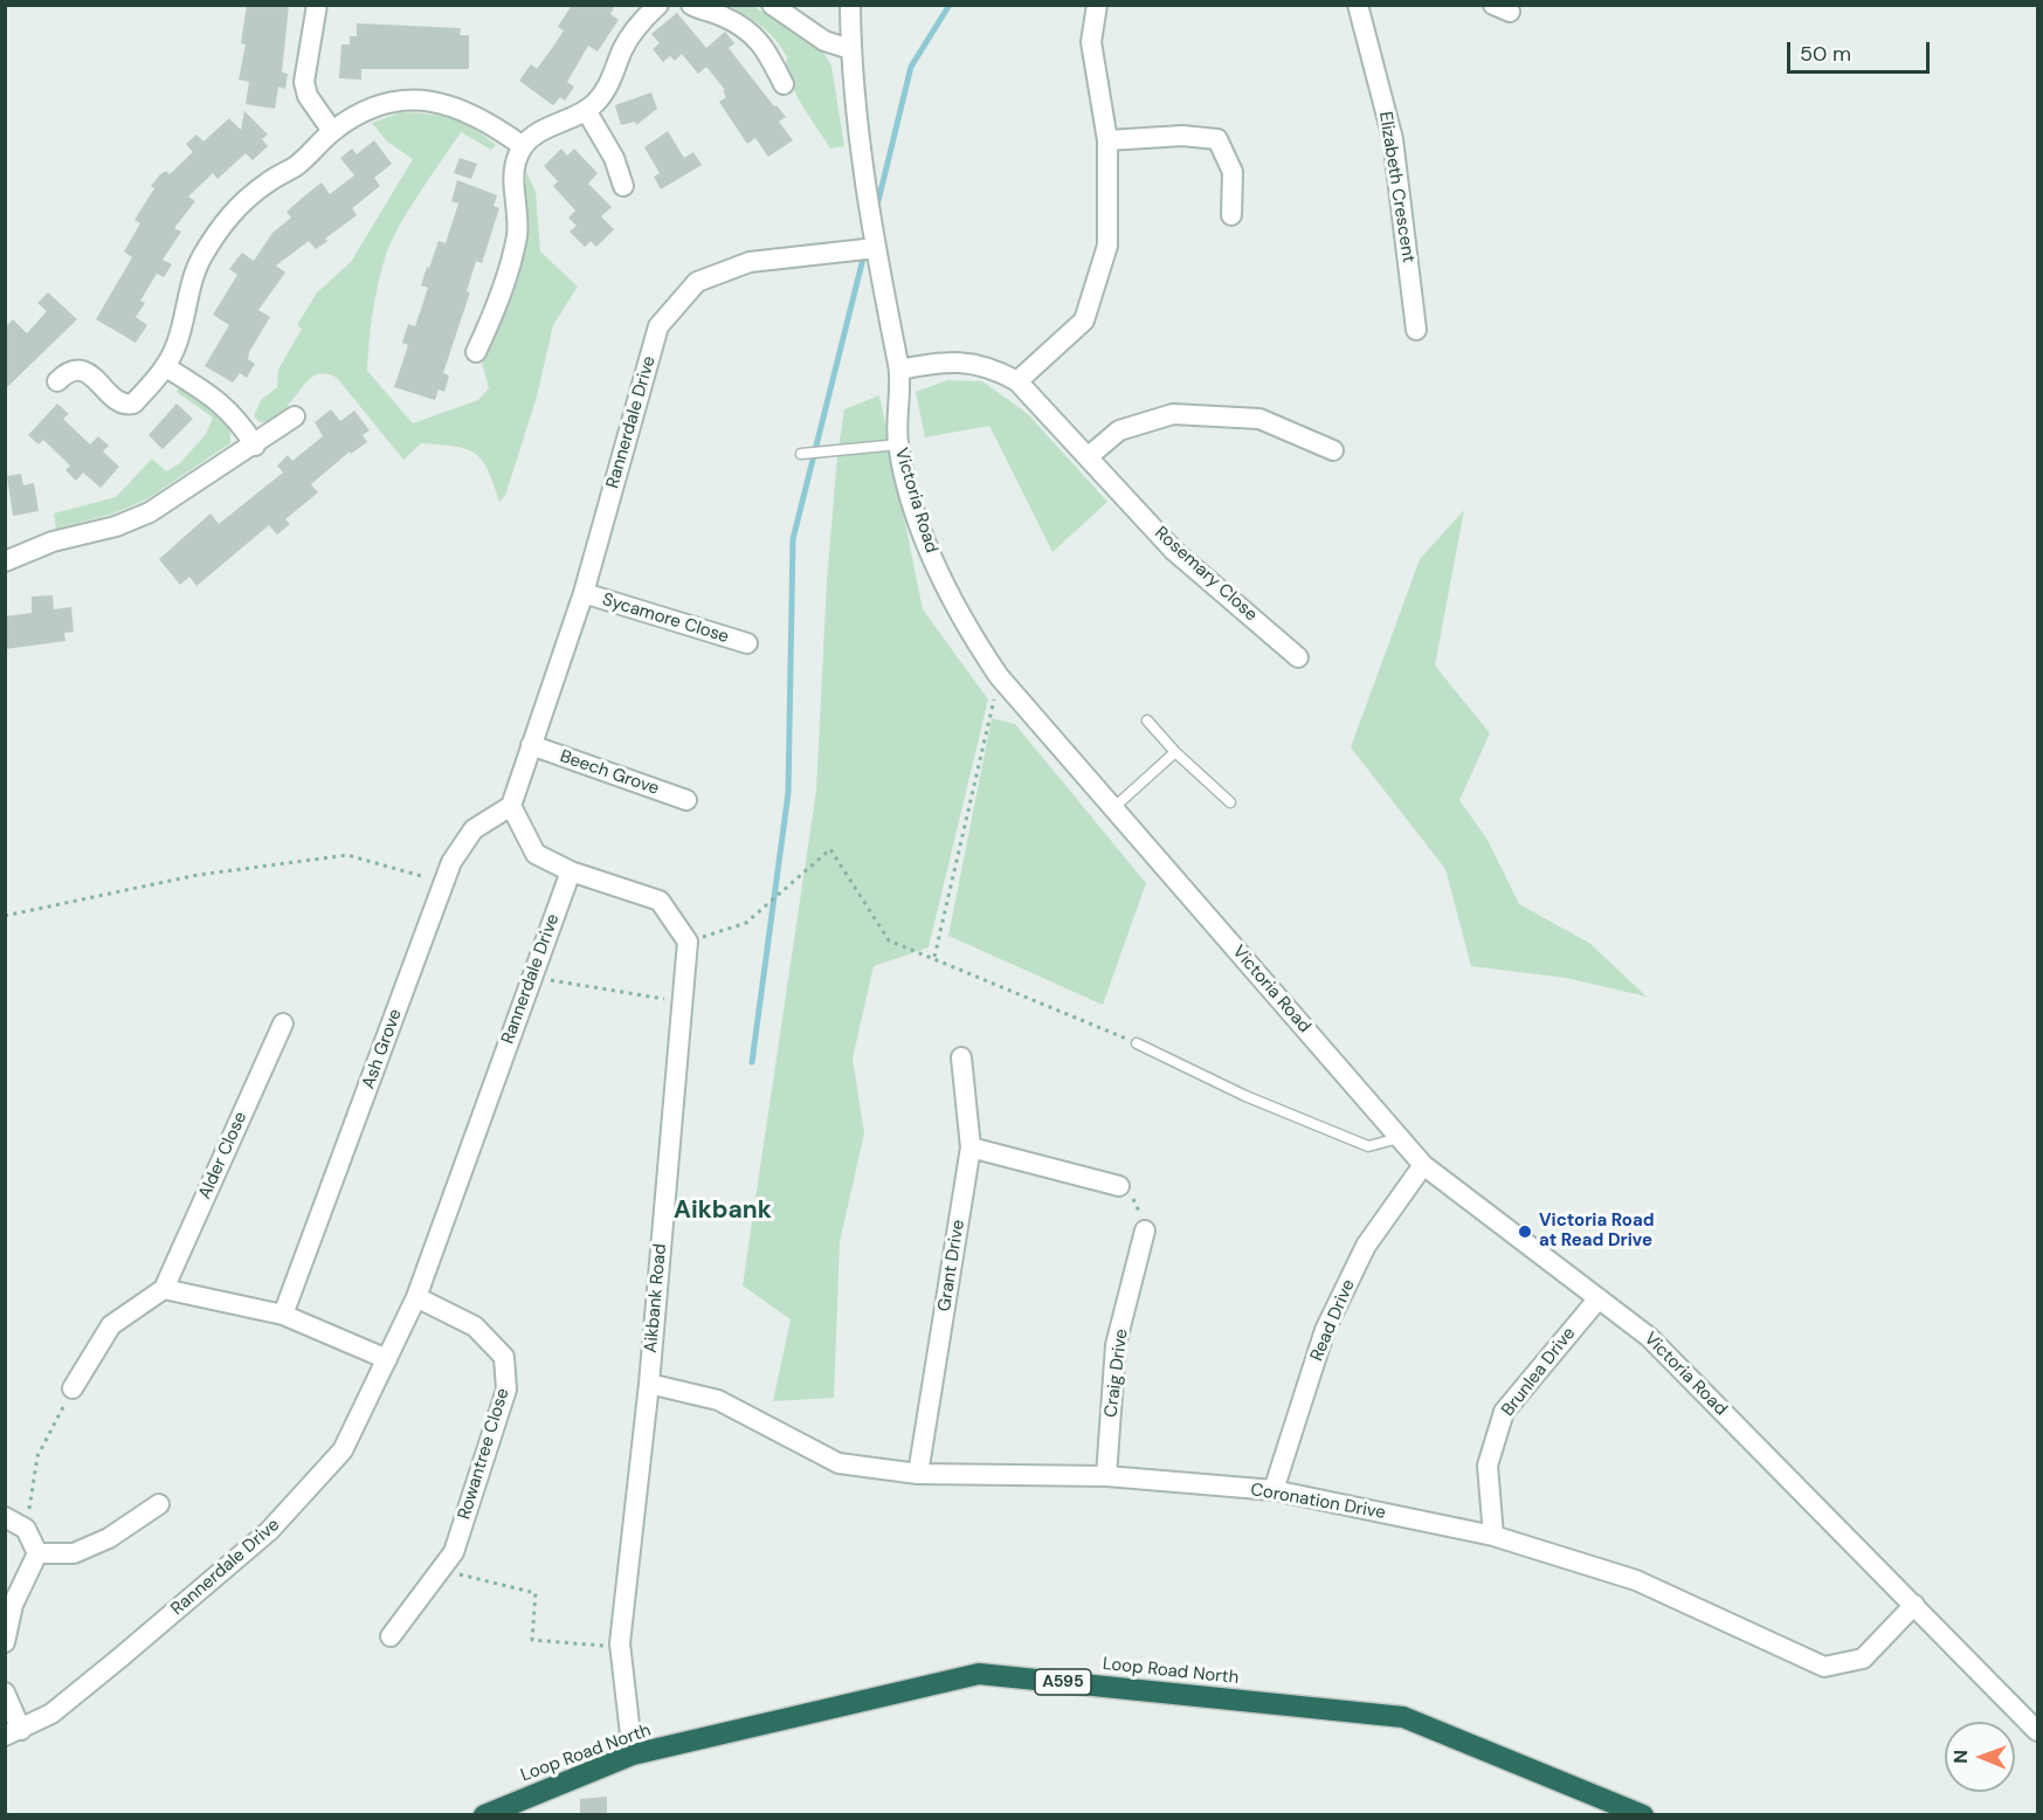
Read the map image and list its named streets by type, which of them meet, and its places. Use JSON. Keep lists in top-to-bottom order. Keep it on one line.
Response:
{"streets":{"highway":["Loop Road North","A595"],"street":["Elizabeth Crescent","Rannerdale Drive","Victoria Road","Rosemary Close","Sycamore Close","Beech Grove","Ash Grove","Alder Close","Grant Drive","Aikbank Road","Read Drive","Brunlea Drive","Craig Drive","Rowantree Close","Coronation Drive"]},"crossings":[["Rannerdale Drive","Victoria Road"],["Rannerdale Drive","Sycamore Close"],["Rannerdale Drive","Beech Grove"],["Rannerdale Drive","Ash Grove"],["Rannerdale Drive","Rowantree Close"],["Victoria Road","Rosemary Close"],["Victoria Road","Read Drive"],["Victoria Road","Brunlea Drive"],["Victoria Road","Coronation Drive"],["Grant Drive","Coronation Drive"],["Aikbank Road","Coronation Drive"],["Aikbank Road","Loop Road North"],["Read Drive","Coronation Drive"],["Brunlea Drive","Coronation Drive"],["Craig Drive","Coronation Drive"]],"districts":["Aikbank"],"places":["Victoria Road at Read Drive"],"scale_bar":"50 m","north":"left"}
